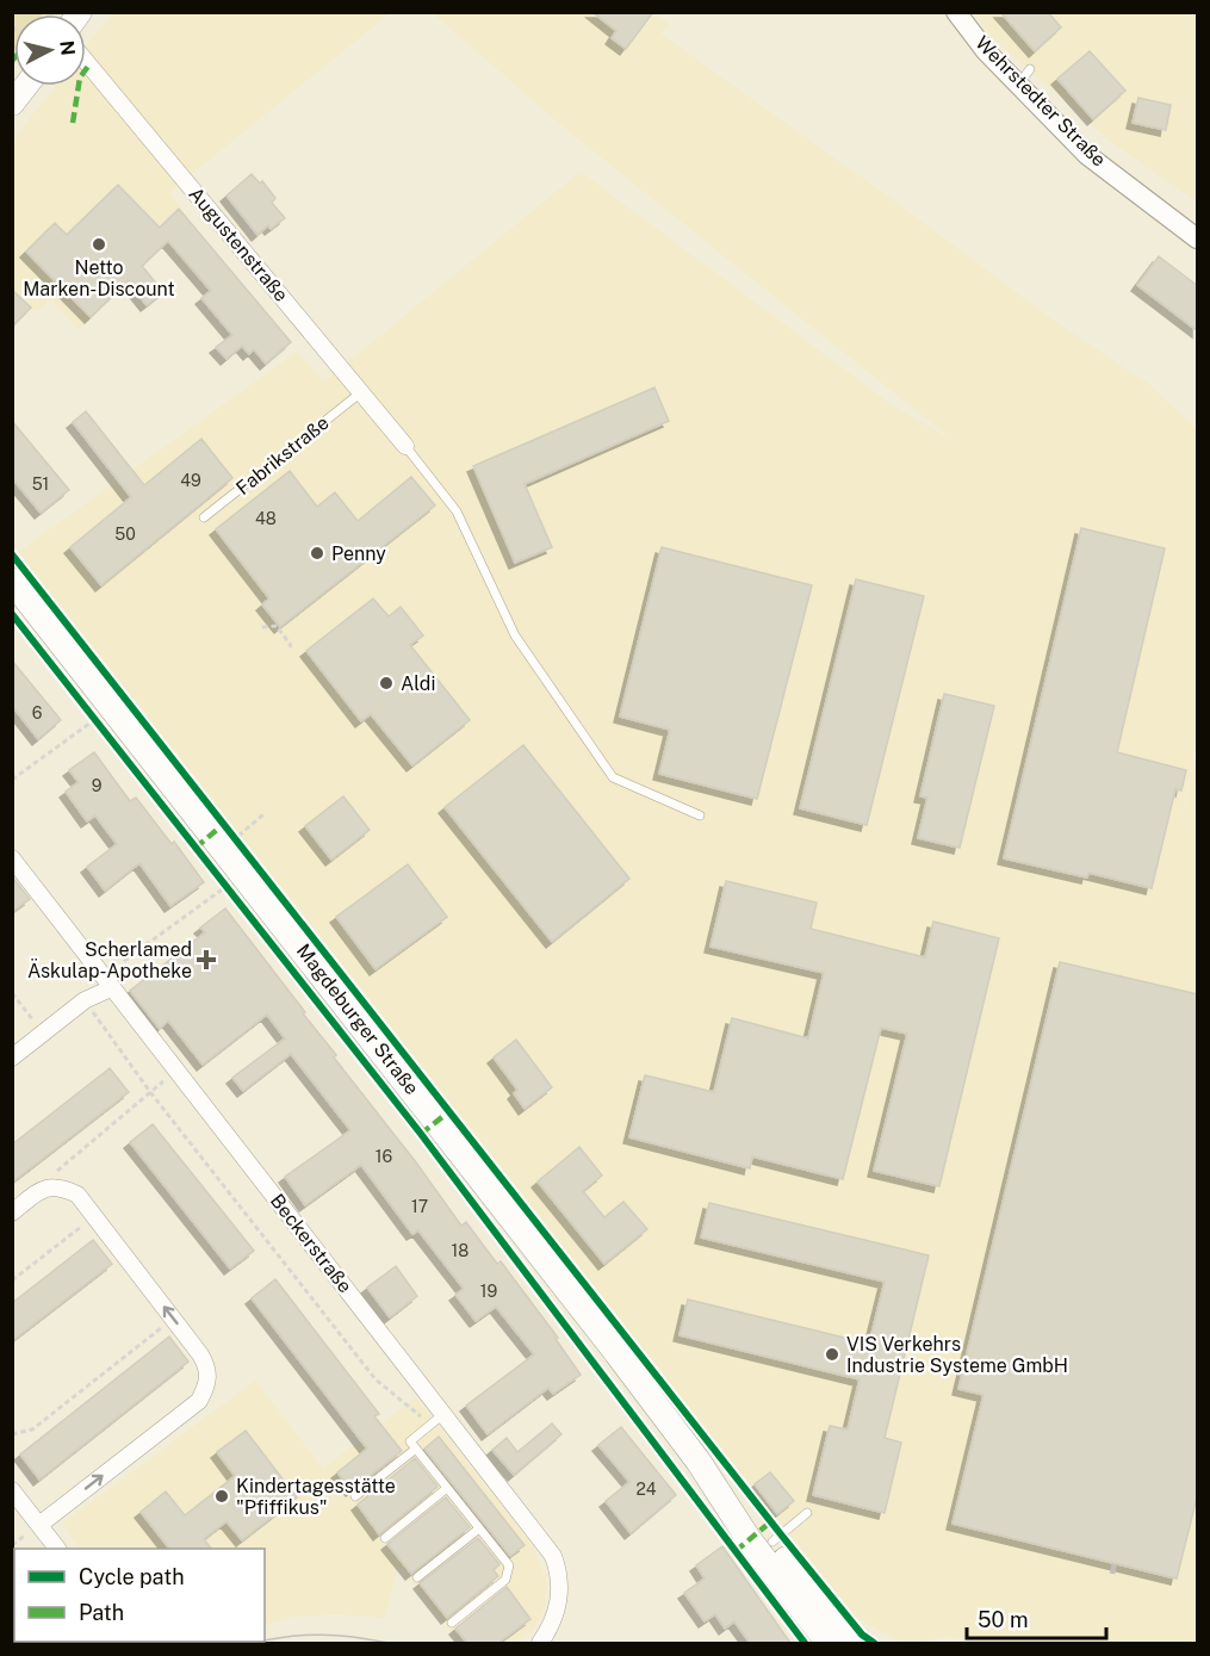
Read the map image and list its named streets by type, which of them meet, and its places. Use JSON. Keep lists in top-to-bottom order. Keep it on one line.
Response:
{"streets":{"main road":["Magdeburger Straße"],"street":["Wehrstedter Straße","Augustenstraße","Beckerstraße"],"lane":["Fabrikstraße"]},"crossings":[["Augustenstraße","Fabrikstraße"]],"places":{"other":["Netto Marken-Discount","Penny","Aldi","VIS Verkehrs Industrie Systeme GmbH","Kindertagesstätte \"Pfiffikus\""],"health":["Scherlamed Äskulap-Apotheke"]},"house_numbers":["49","51","48","50","6","9","16","17","18","19","24"],"legend":["Cycle path","Path"],"scale_bar":"50 m","north":"right"}
